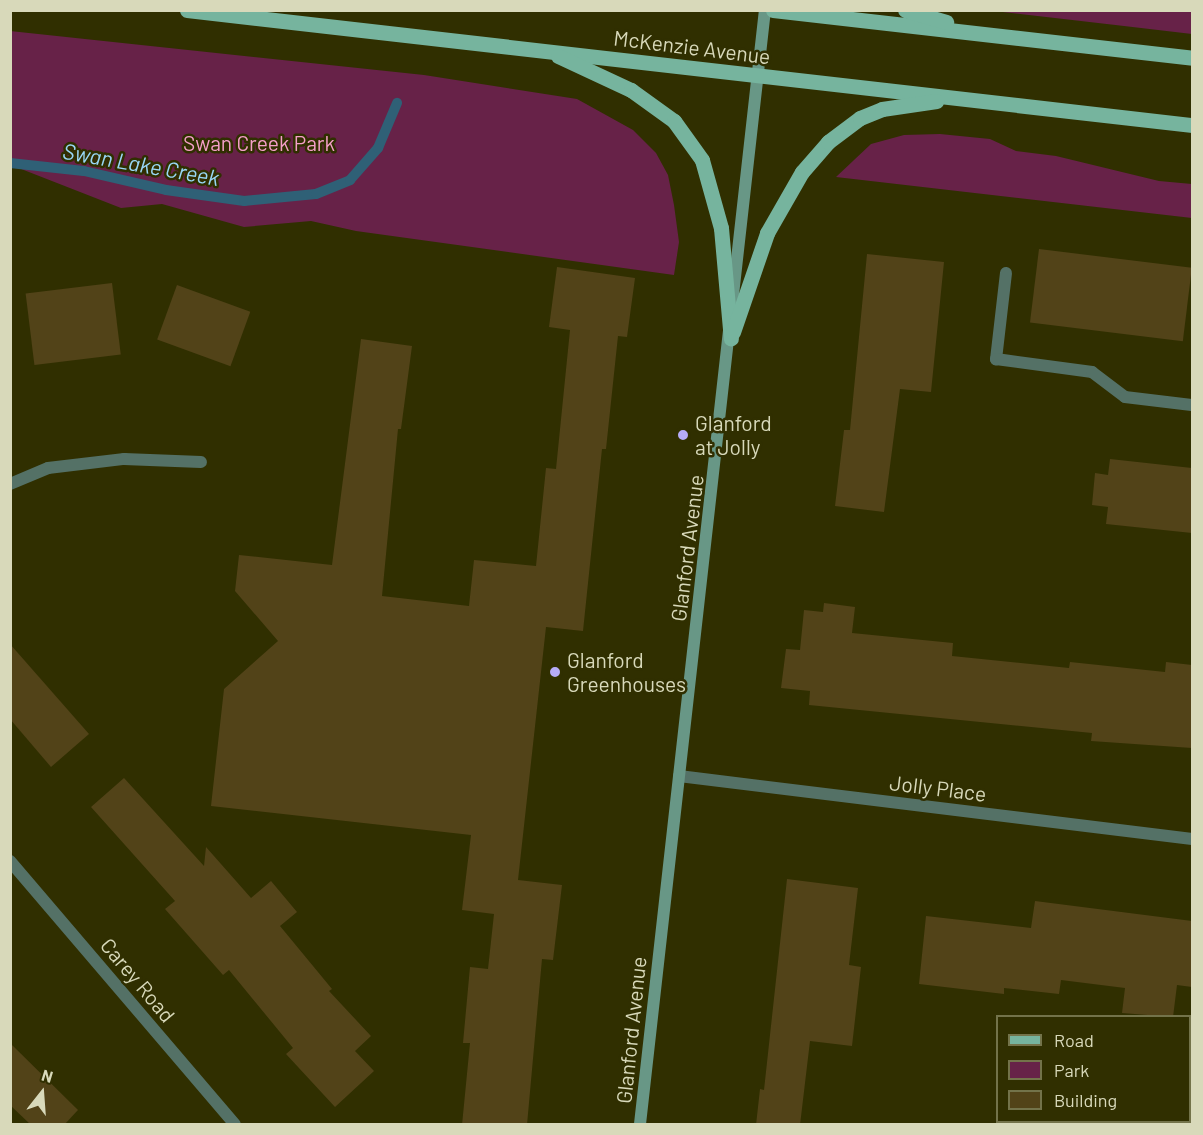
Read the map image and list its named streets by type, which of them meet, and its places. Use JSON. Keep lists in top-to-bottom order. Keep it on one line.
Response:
{"streets":{"main road":["McKenzie Avenue","Glanford Avenue"],"street":["Jolly Place","Carey Road"]},"crossings":[["McKenzie Avenue","Glanford Avenue"],["Glanford Avenue","Jolly Place"]],"water":["Swan Lake Creek"],"parks":["Swan Creek Park"],"places":["Glanford at Jolly","Glanford Greenhouses"],"legend":["Road","Park","Building"],"north":"top"}
